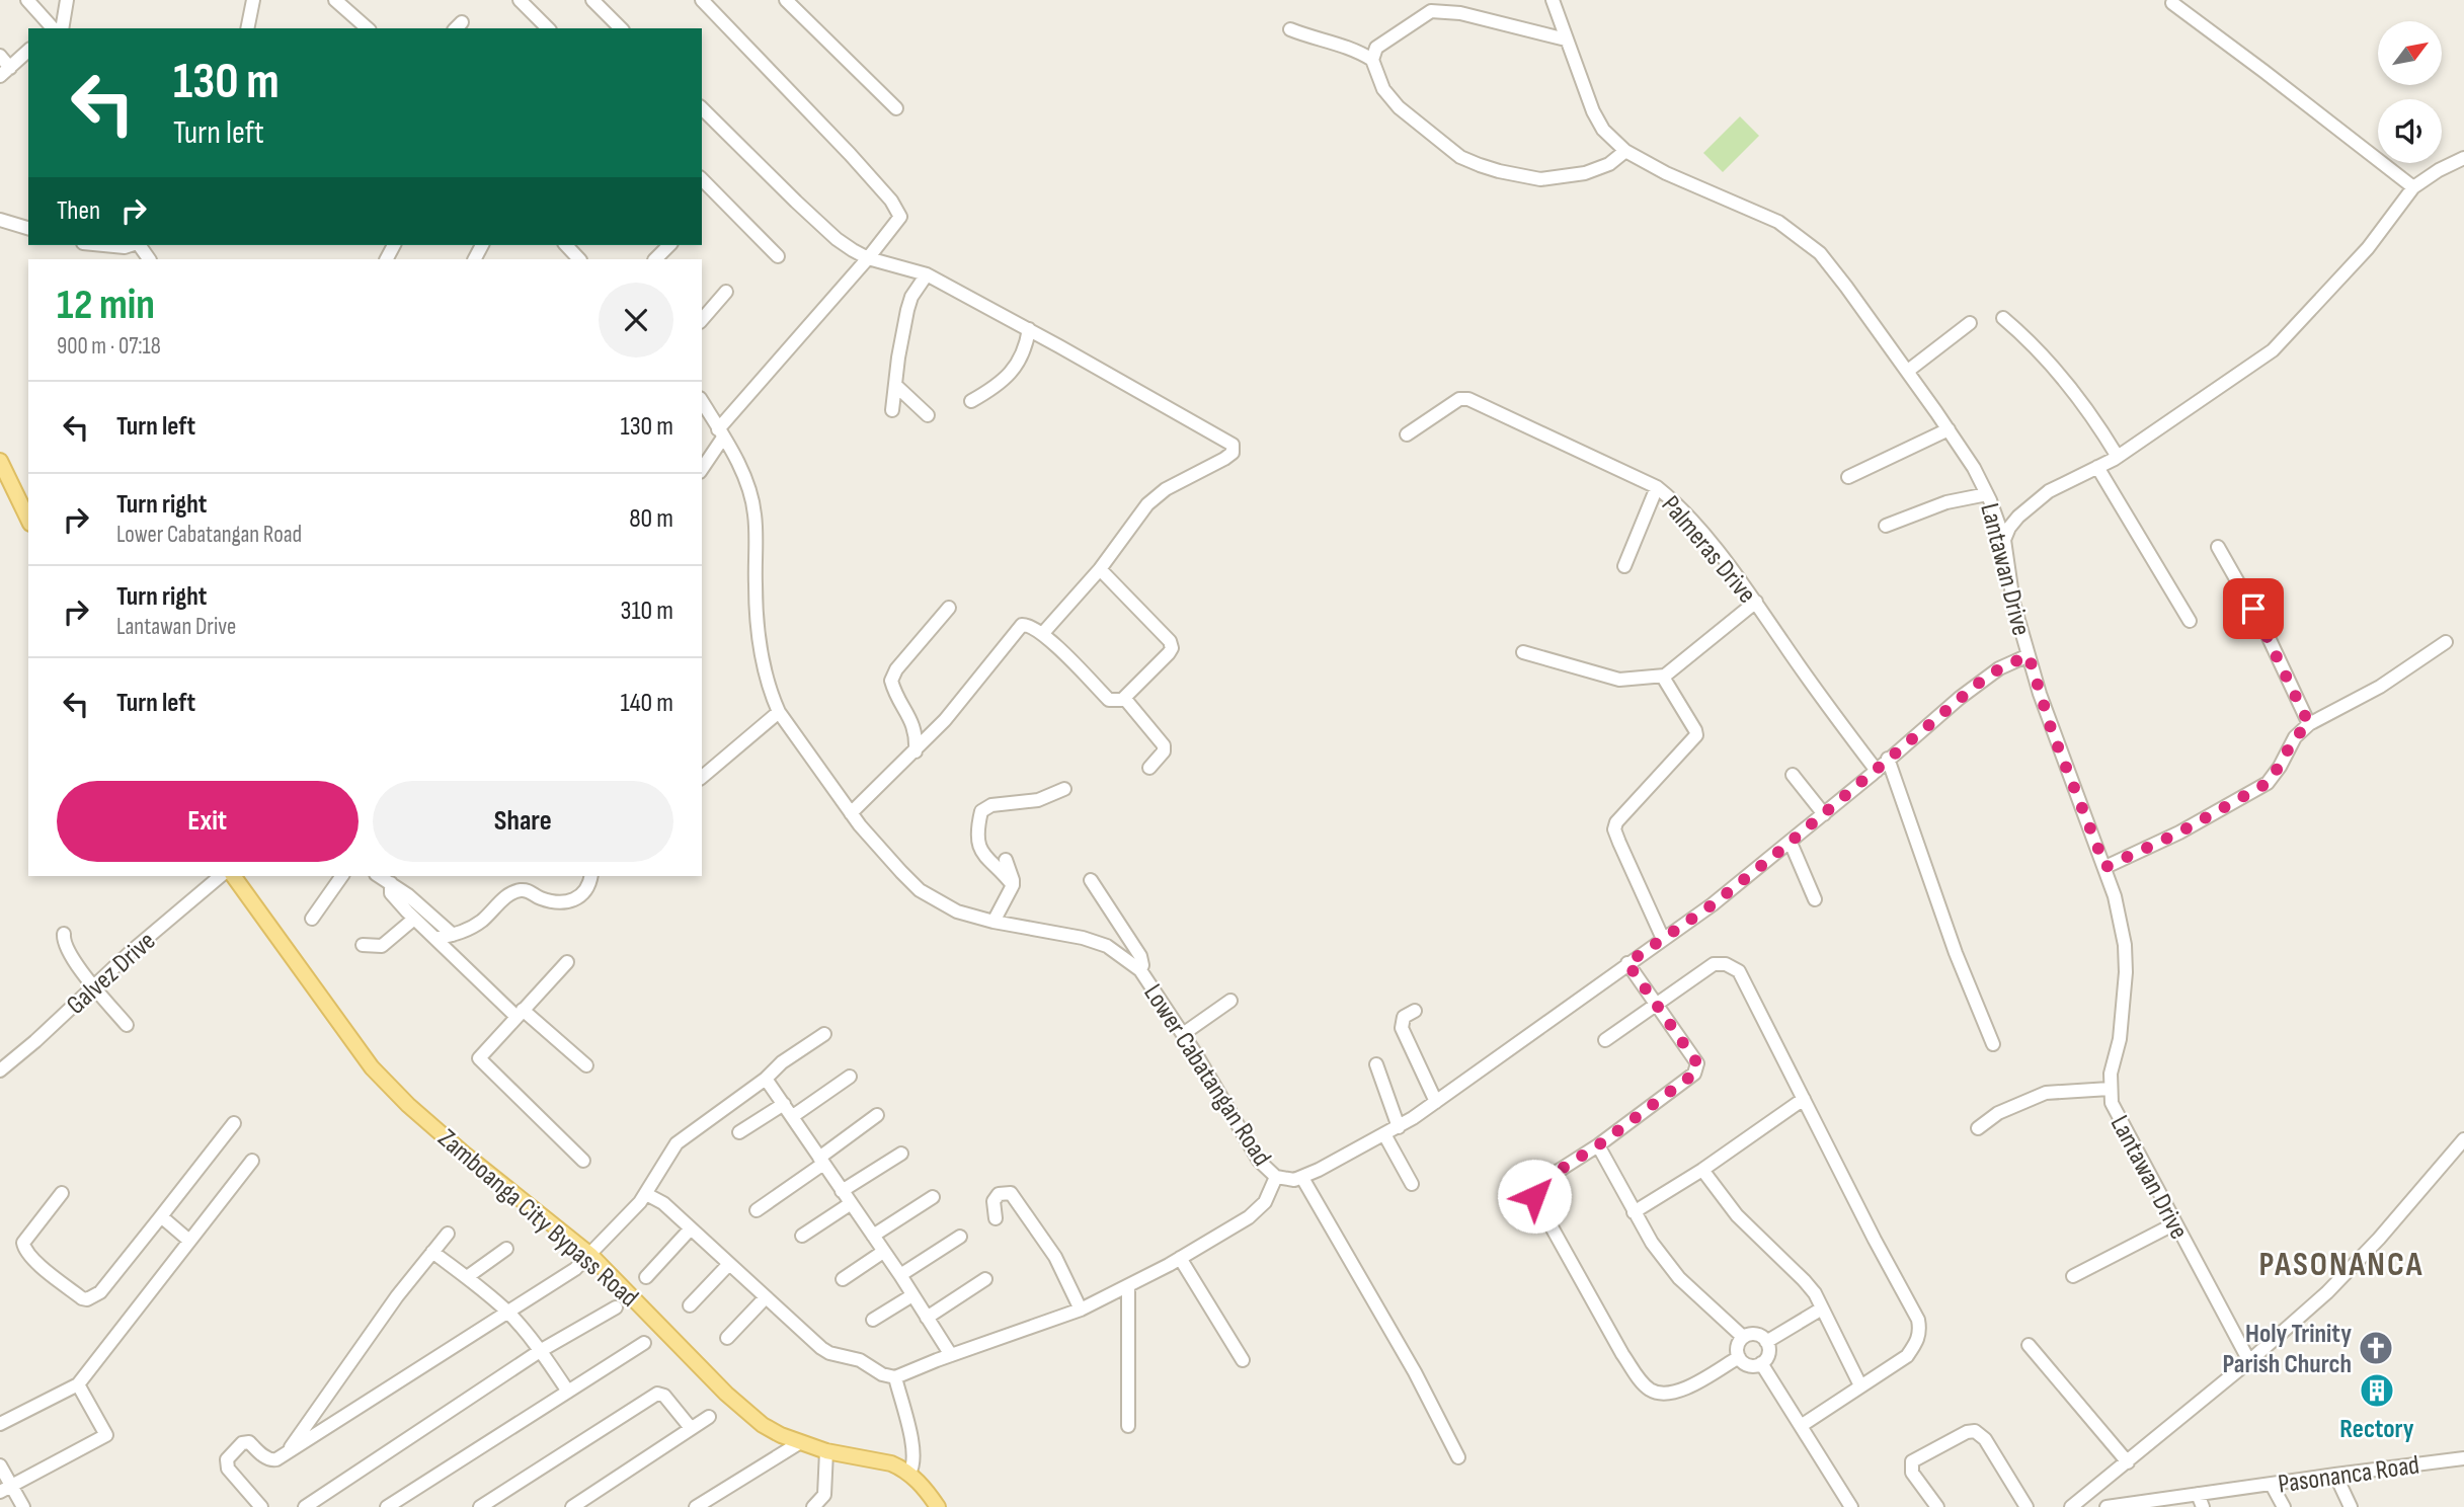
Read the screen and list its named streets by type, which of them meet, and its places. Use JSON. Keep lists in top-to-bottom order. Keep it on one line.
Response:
{"streets":{"main road":["Zamboanga City Bypass Road"],"street":["Palmeras Drive","Lantawan Drive","Galvez Drive","Lower Cabatangan Road","Pasonanca Road"]},"crossings":[["Palmeras Drive","Lower Cabatangan Road"],["Lantawan Drive","Lower Cabatangan Road"]],"districts":["PASONANCA"],"places":{"church":["Holy Trinity Parish Church"],"building":["Rectory"]},"north":"top right","page":{"turn":["130 m","Turn left"],"then":"Then","heading":["12 min","900 m · 07:18"],"list":[{"name":"Turn left","value":"130 m"},{"name":"Turn right","note":"Lower Cabatangan Road","value":"80 m"},{"name":"Turn right","note":"Lantawan Drive","value":"310 m"},{"name":"Turn left","value":"140 m"}],"buttons":["Exit","Share"]}}
